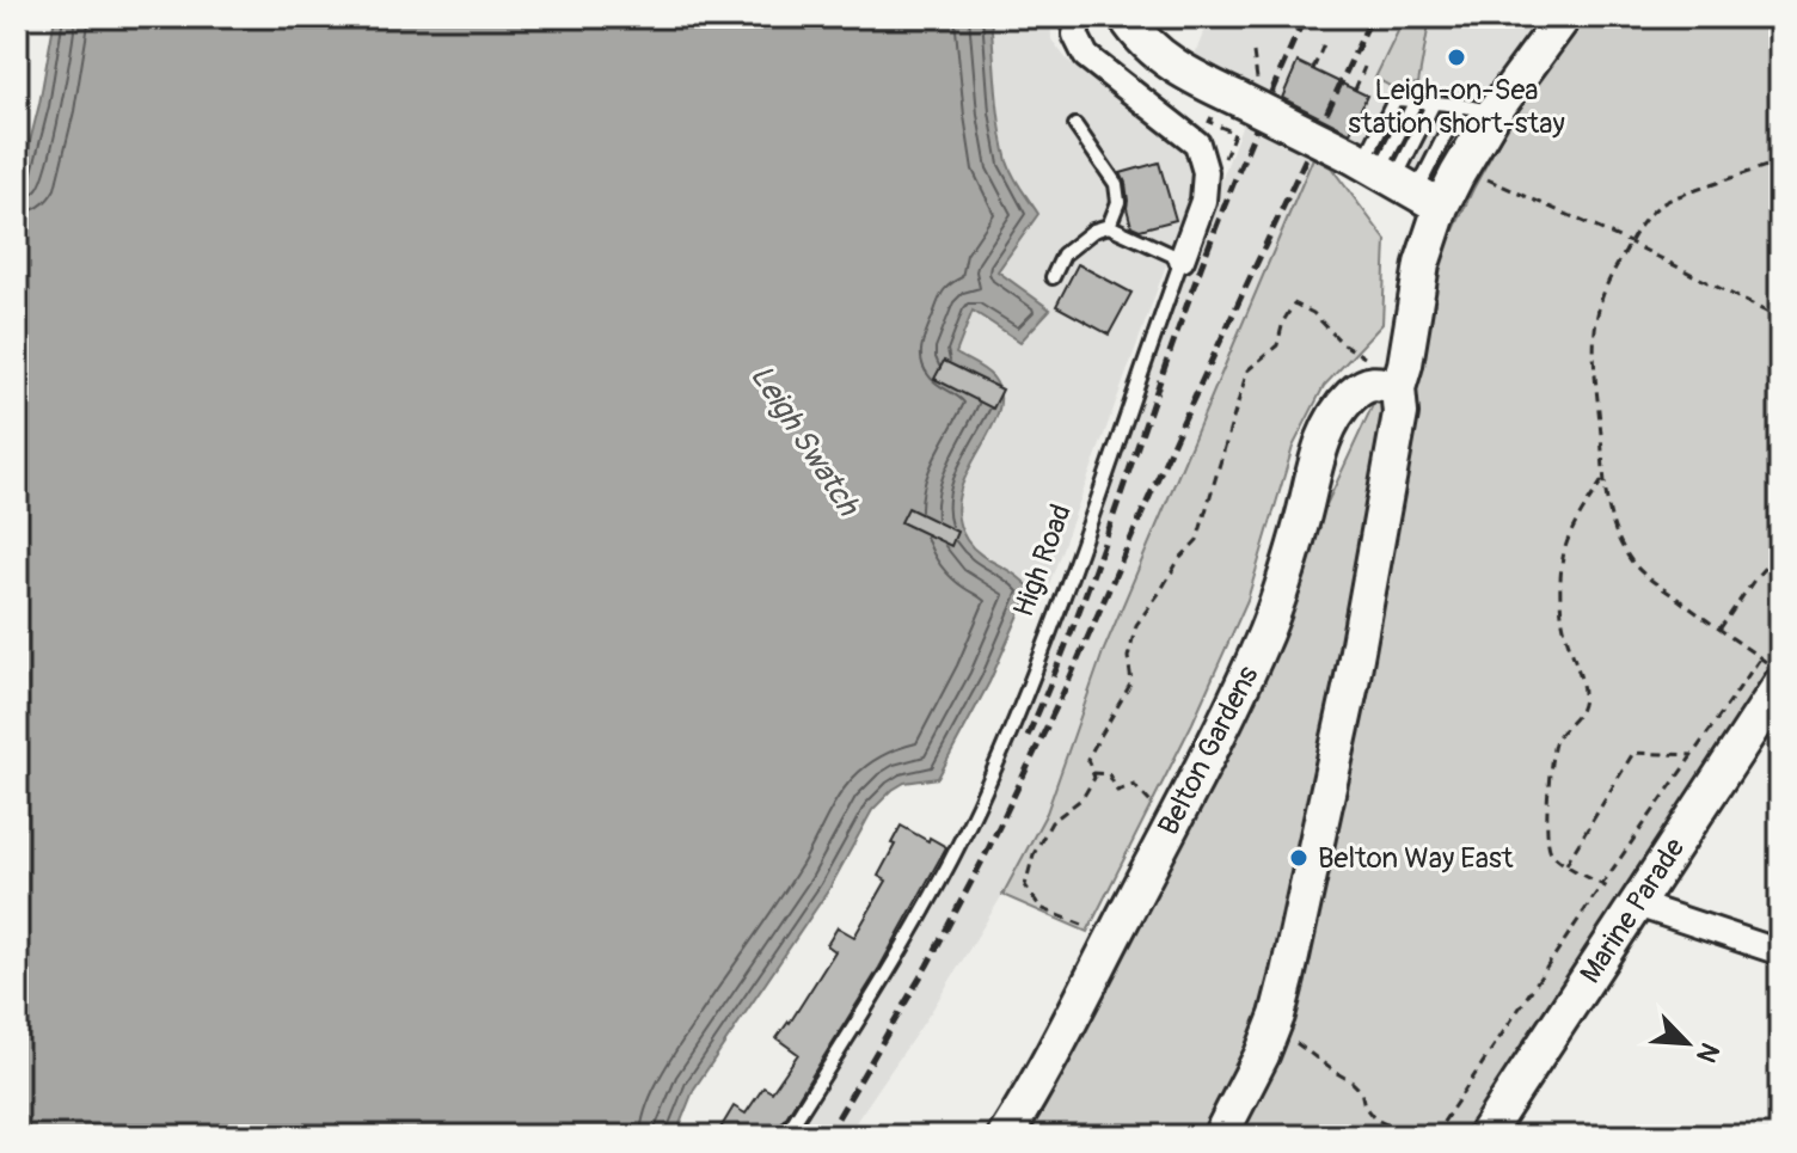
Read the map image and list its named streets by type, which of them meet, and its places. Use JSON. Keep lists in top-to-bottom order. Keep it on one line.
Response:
{"streets":{"street":["High Road","Belton Gardens","Marine Parade"]},"water":["Leigh Swatch"],"places":["Leigh-on-Sea station short-stay","Belton Way East"],"north":"bottom right"}
